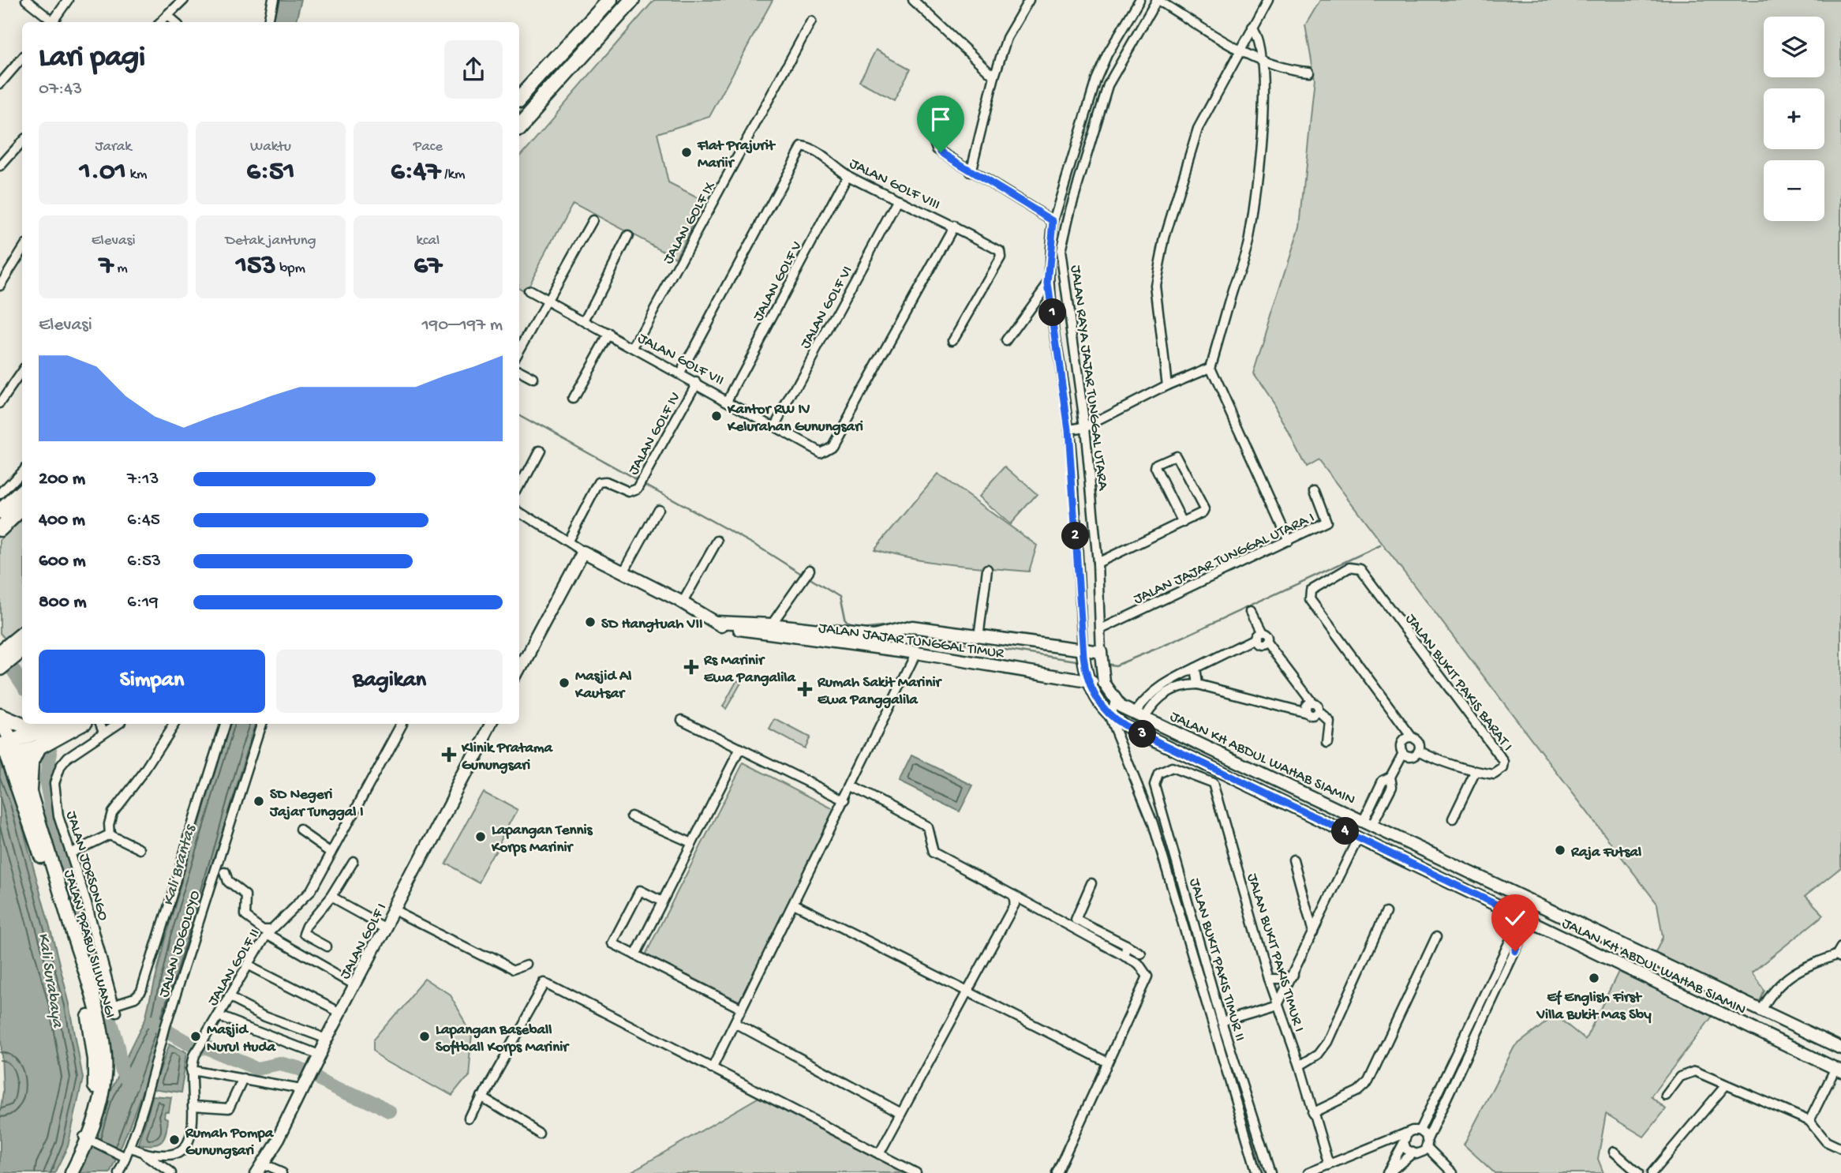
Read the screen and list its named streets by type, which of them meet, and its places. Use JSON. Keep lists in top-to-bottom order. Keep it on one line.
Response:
{"streets":{"main road":["JALAN RAYA JAJAR TUNGGAL UTARA","JALAN JAJAR TUNGGAL TIMUR","JALAN KH ABDUL WAHAB SIAMIN","JALAN GOLF I","JALAN PRABU SILIWANGI"],"street":["JALAN GOLF VIII","JALAN GOLF IX","JALAN GOLF V","JALAN GOLF VI","JALAN GOLF VII","JALAN GOLF IV","JALAN JAJAR TUNGGAL UTARA I","JALAN BUKIT PAKIS BARAT I","JALAN JORSONGO","JALAN JOGOLOYO","JALAN BUKIT PAKIS TIMUR I","JALAN BUKIT PAKIS TIMUR II","JALAN GOLF II"]},"crossings":[["JALAN GOLF VIII","JALAN GOLF V"],["JALAN GOLF VIII","JALAN GOLF VI"],["JALAN GOLF VIII","JALAN GOLF VII"],["JALAN GOLF IX","JALAN GOLF VII"],["JALAN GOLF V","JALAN GOLF VII"],["JALAN GOLF VI","JALAN GOLF VII"],["JALAN GOLF VII","JALAN GOLF IV"],["JALAN RAYA JAJAR TUNGGAL UTARA","JALAN JAJAR TUNGGAL UTARA I"],["JALAN RAYA JAJAR TUNGGAL UTARA","JALAN JAJAR TUNGGAL TIMUR"],["JALAN JOGOLOYO","JALAN GOLF II"],["JALAN BUKIT PAKIS TIMUR I","JALAN BUKIT PAKIS TIMUR II"]],"water":["Kali Brantas","Kali Surabaya"],"places":{"other":["Flat Prajurit Mariir","Kantor RW IV Kelurahan Gunungsari","SD Hangtuah VII","Masjid Al Kautsar","SD Negeri Jajar Tunggal I","Lapangan Tennis Korps Marinir","Raja Futsal","Ef English First Villa Bukit Mas Sby","Masjid Nurul Huda","Lapangan Baseball Softball Korps Marinir","Rumah Pompa Gunungsari"],"health":["Rs Marinir Ewa Pangalila","Rumah Sakit Marinir Ewa Panggalila","Klinik Pratama Gunungsari"]},"page":{"map_buttons":["+","−"],"heading":["Lari pagi","07:43"],"stats":[["Jarak","1.01 km"],["Waktu","6:51"],["Pace","6:47 /km"],["Elevasi","7 m"],["Detak jantung","153 bpm"],["kcal","67"]],"pins":["1","2","3","4"],"chart":["Elevasi","190–197 m"],"list":[{"name":"200 m","note":"7:13"},{"name":"400 m","note":"6:45"},{"name":"600 m","note":"6:53"},{"name":"800 m","note":"6:19"}],"buttons":["Simpan","Bagikan"]}}
